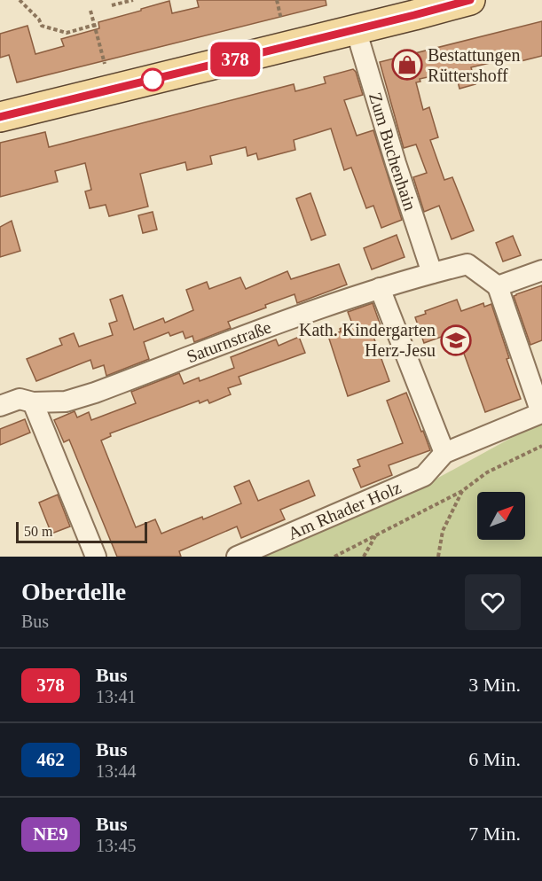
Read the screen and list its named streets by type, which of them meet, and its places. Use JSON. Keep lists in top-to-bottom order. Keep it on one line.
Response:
{"streets":{"street":["Zum Buchenhain","Saturnstraße","Am Rhader Holz"]},"crossings":[["Zum Buchenhain","Saturnstraße"],["Saturnstraße","Am Rhader Holz"]],"places":{"shop":["Bestattungen Rüttershoff"],"school or university":["Kath. Kindergarten Herz-Jesu"]},"lines":["bus line 378"],"scale_bar":"50 m","north":"top right","page":{"on_map":"378","scale":"50 m","heading":["Oberdelle","Bus"],"list":[{"mark":"378","name":"Bus","note":"13:41","value":"3 Min."},{"mark":"462","name":"Bus","note":"13:44","value":"6 Min."},{"mark":"NE9","name":"Bus","note":"13:45","value":"7 Min."}]}}
